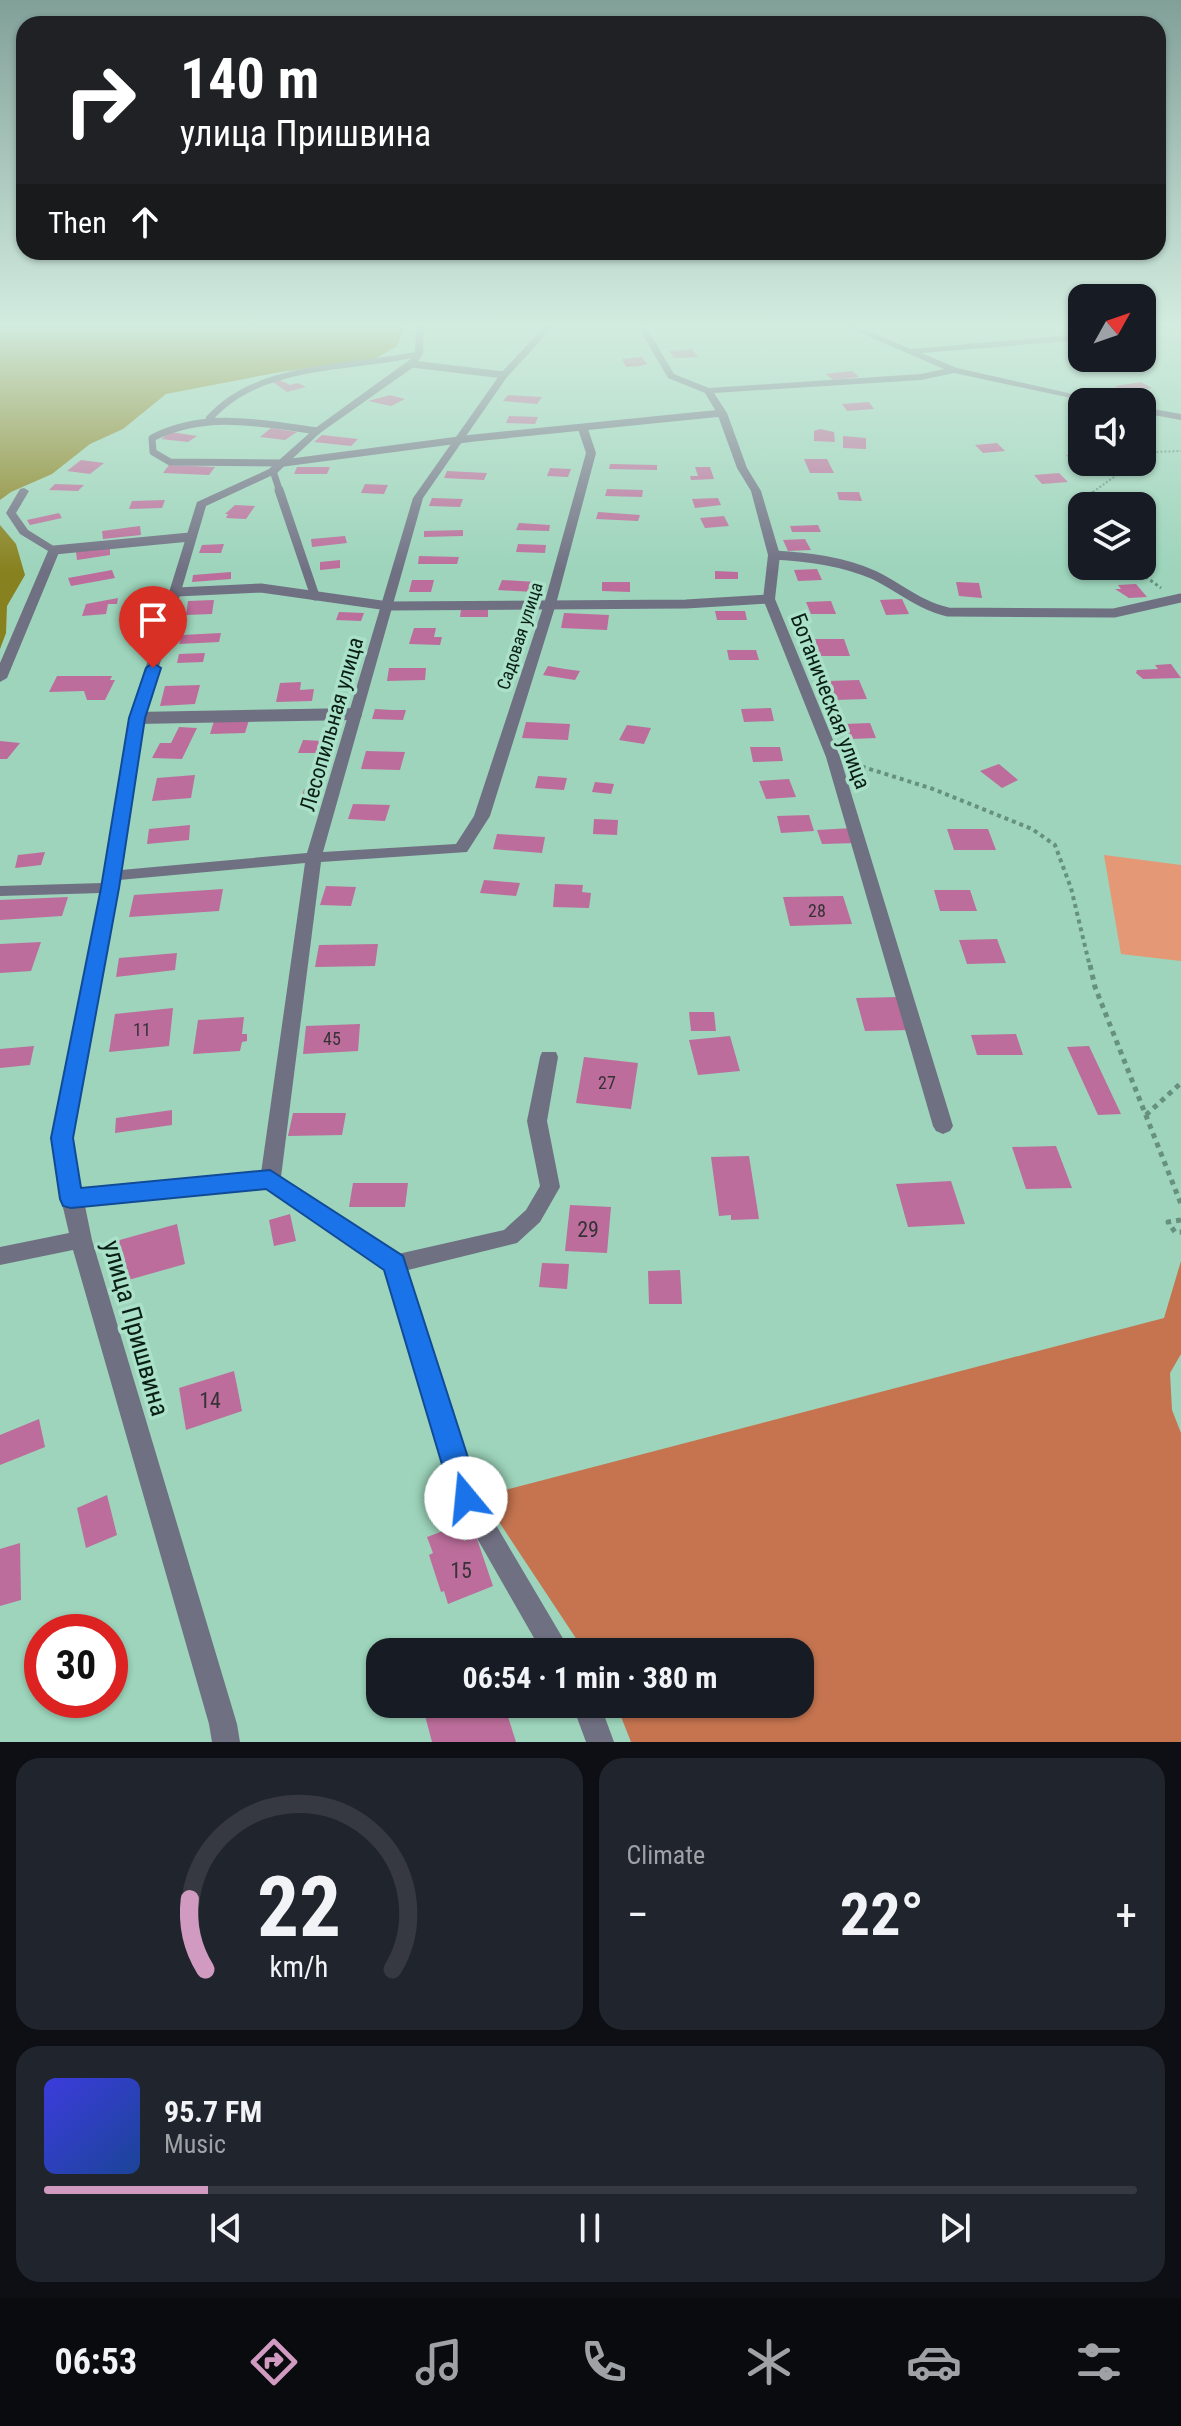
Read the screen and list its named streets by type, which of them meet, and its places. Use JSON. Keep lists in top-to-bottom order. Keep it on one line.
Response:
{"streets":{"street":["Садовая улица","Ботаническая улица","Лесопильная улица","улица Пришвина"]},"crossings":[["Садовая улица","Лесопильная улица"]],"house_numbers":["28","11","45","27","29","14","15"],"north":"top right","page":{"turn":["140 m","улица Пришвина"],"then":"Then","limit":"30","trip":"06:54 · 1 min · 380 m","tile":"Climate","heat":["−","22°","+"],"song":["95.7 FM","Music"],"tabs":"06:53","gauge":["22","km/h"]}}
